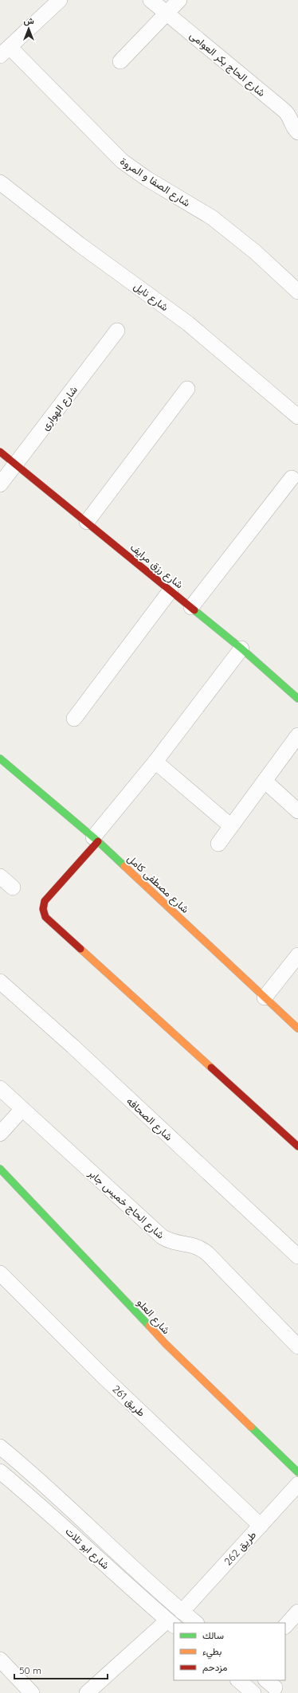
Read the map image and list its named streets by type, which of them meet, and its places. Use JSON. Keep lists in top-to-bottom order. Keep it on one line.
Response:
{"streets":{"street":["شارع الحاج بكر العوامى","شارع الصفا و المروة","شارع نايل","شارع الهوارى","شارع رزق مرايف","شارع مصطفى كامل","شارع الصحافه","شارع الحاج خميس جابر","شارع العلو","طريق 261","شارع ابو تلات","طريق 262"]},"crossings":[["شارع الهوارى","شارع رزق مرايف"],["طريق 261","طريق 262"],["شارع ابو تلات","طريق 262"]],"legend":["سالك","بطيء","مزدحم"],"scale_bar":"50 m","north":"top"}
